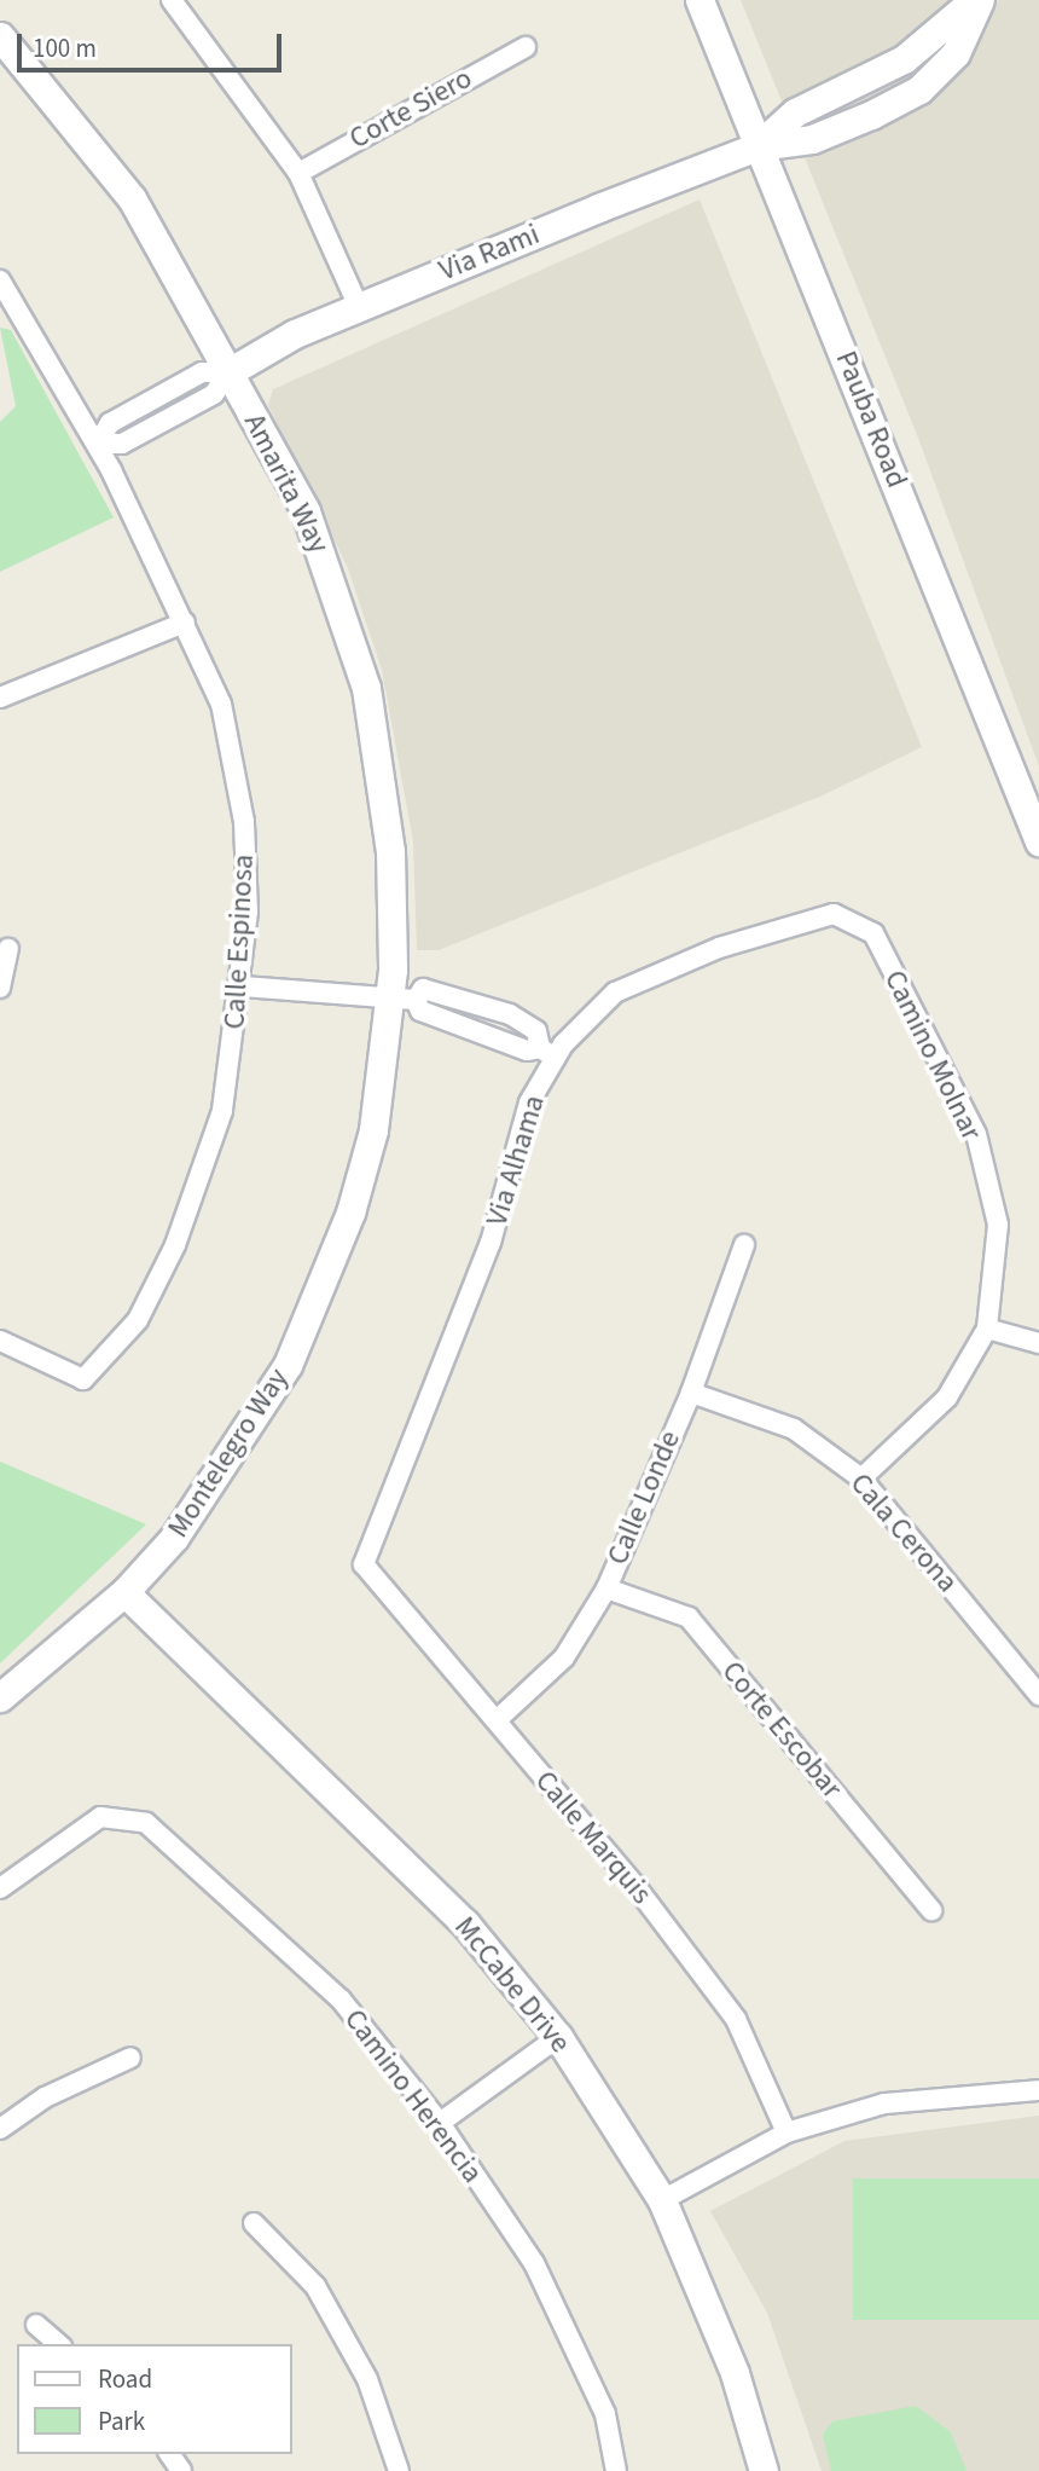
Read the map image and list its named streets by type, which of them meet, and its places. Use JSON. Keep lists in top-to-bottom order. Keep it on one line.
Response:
{"streets":{"street":["Corte Siero","Via Rami","Pauba Road","Amarita Way","Calle Espinosa","Camino Molnar","Via Alhama","Montelegro Way","Calle Londe","Cala Cerona","Corte Escobar","Calle Marquis","McCabe Drive","Camino Herencia"]},"crossings":[["Via Rami","Pauba Road"],["Via Rami","Amarita Way"],["Via Rami","Calle Espinosa"],["Amarita Way","Montelegro Way"],["Camino Molnar","Via Alhama"],["Camino Molnar","Cala Cerona"],["Via Alhama","Calle Marquis"],["Montelegro Way","McCabe Drive"],["Calle Londe","Cala Cerona"],["Calle Londe","Corte Escobar"],["Calle Londe","Calle Marquis"]],"legend":["Road","Park"],"scale_bar":"100 m"}
